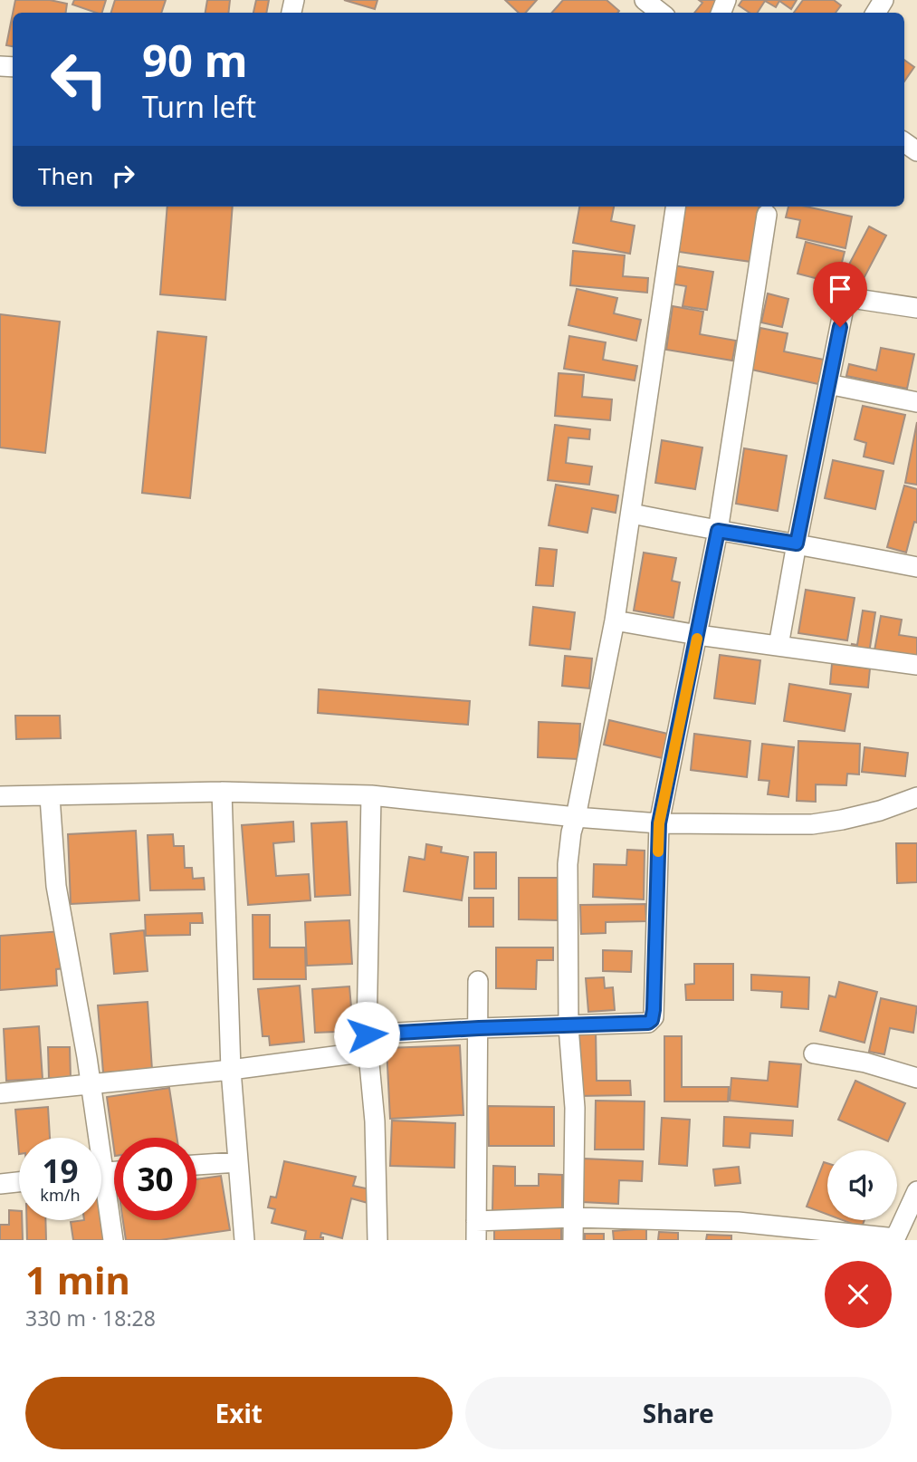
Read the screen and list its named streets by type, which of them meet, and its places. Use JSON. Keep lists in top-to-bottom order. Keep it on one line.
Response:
{"page":{"turn":["90 m","Turn left"],"then":"Then","speed":"19 km/h","limit":"30","heading":["1 min","330 m · 18:28"],"buttons":["Exit","Share"]}}
